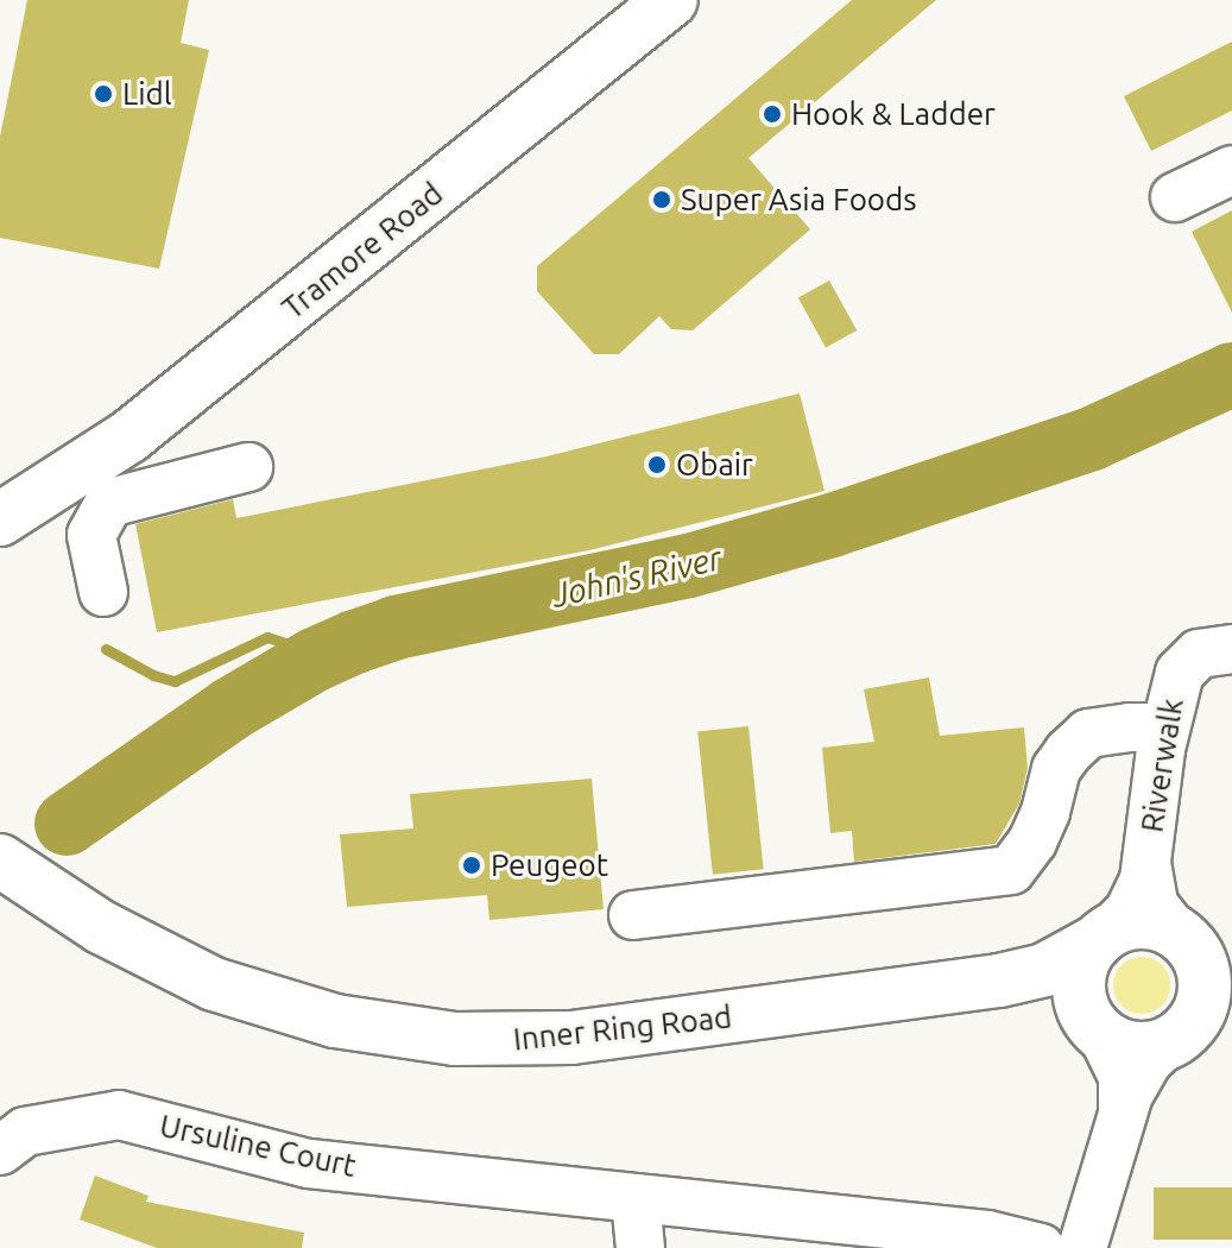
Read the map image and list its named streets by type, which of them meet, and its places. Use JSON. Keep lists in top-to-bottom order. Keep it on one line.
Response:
{"streets":{"main road":["Tramore Road","Inner Ring Road"],"street":["Riverwalk","Ursuline Court"]},"water":["John's River"],"places":["Lidl","Hook & Ladder","Super Asia Foods","Obair","Peugeot"]}
